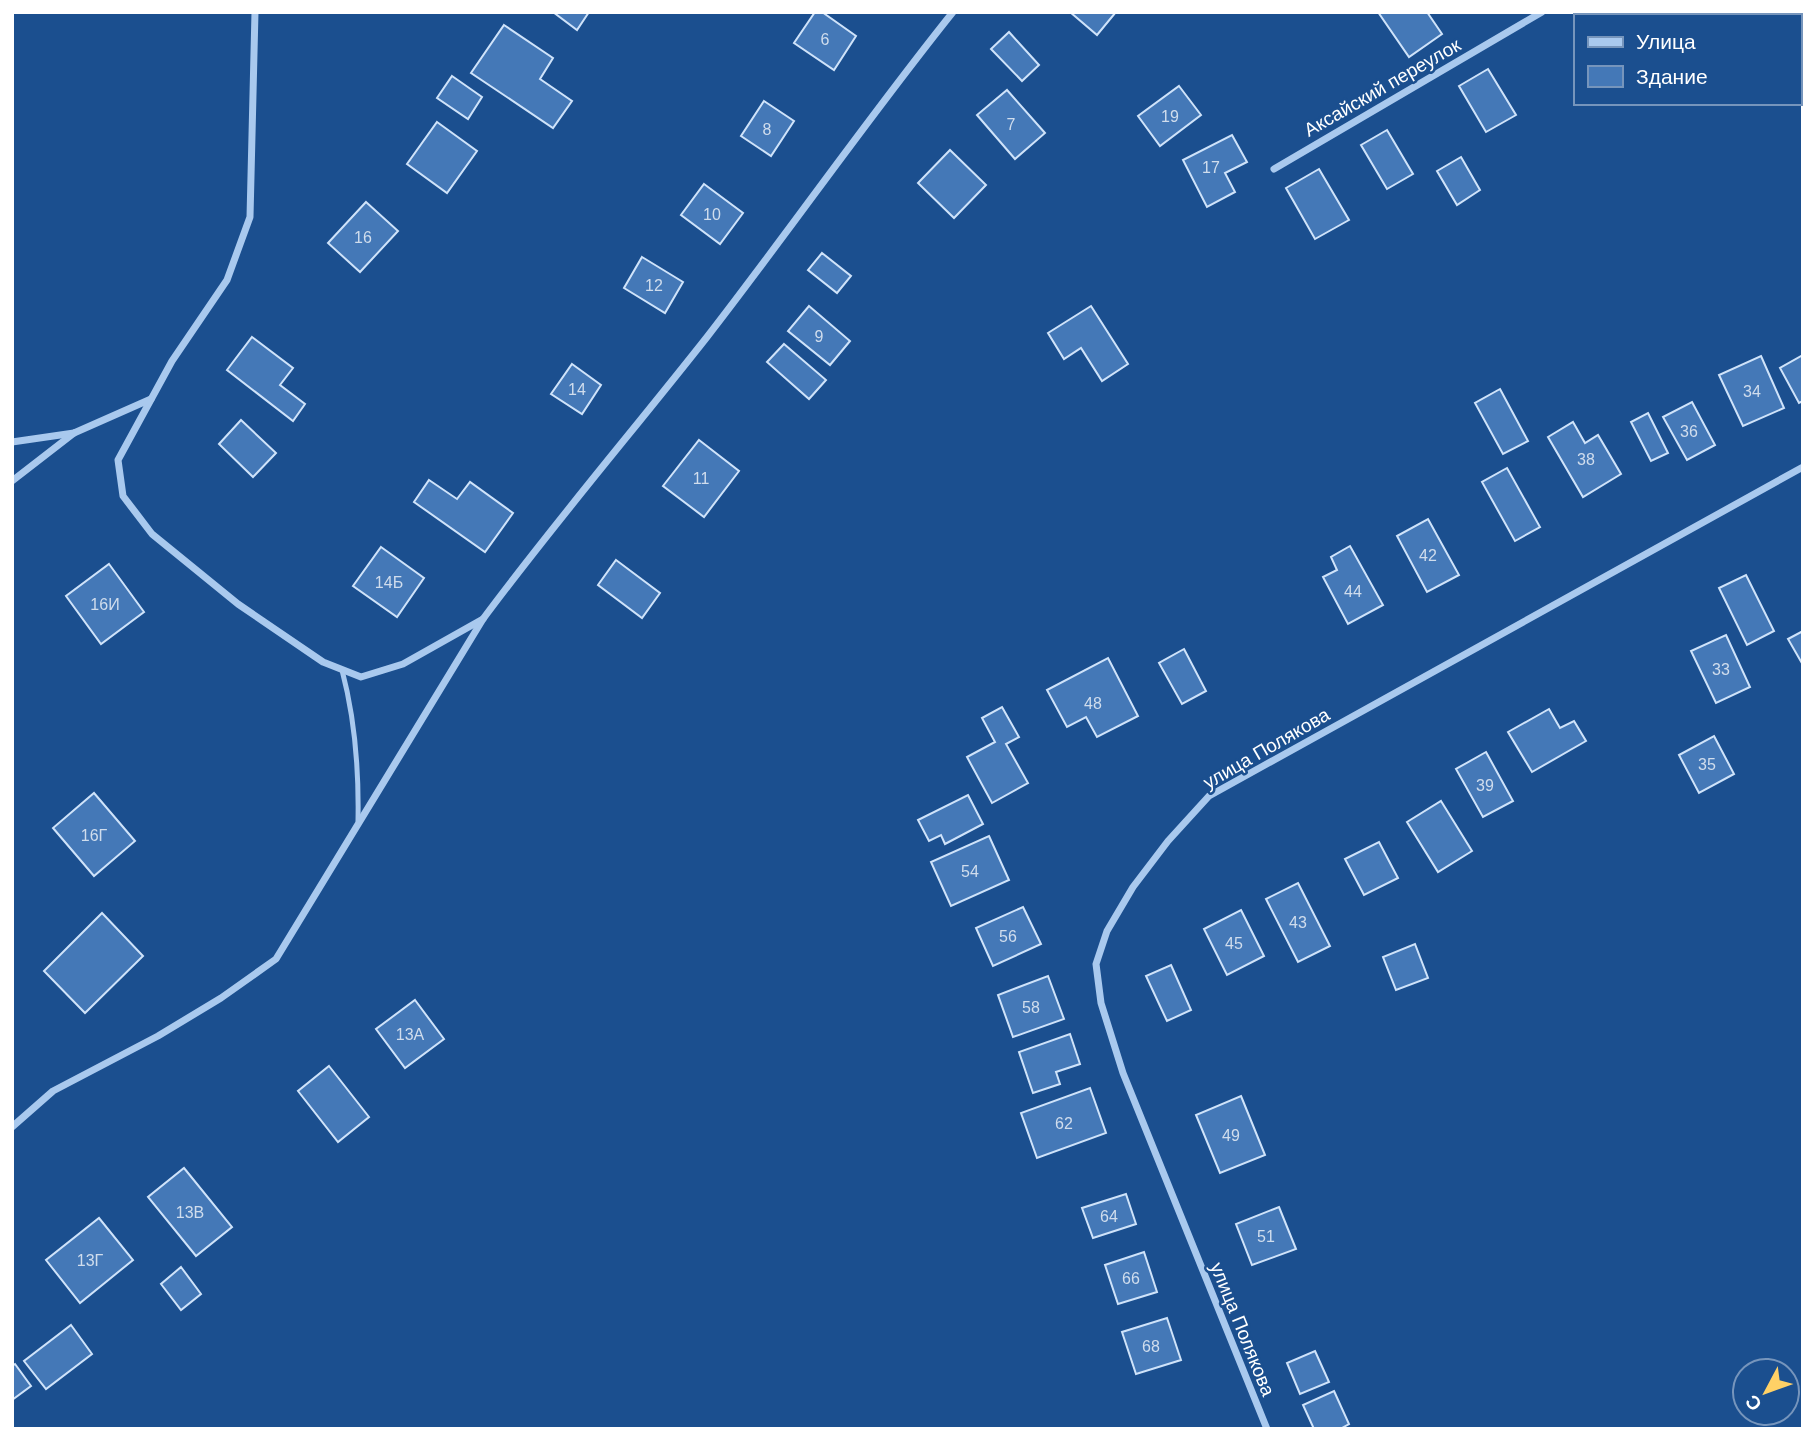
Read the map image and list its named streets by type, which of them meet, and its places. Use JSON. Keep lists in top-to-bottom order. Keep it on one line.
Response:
{"streets":{"street":["Аксайский переулок","улица Полякова"]},"house_numbers":["6","19","7","8","17","10","16","12","9","14","34","36","38","11","42","14Б","44","16И","33","48","35","39","16Г","54","43","56","45","58","13А","62","49","13В","64","51","13Г","66","68"],"legend":["Улица","Здание"],"north":"bottom left"}
